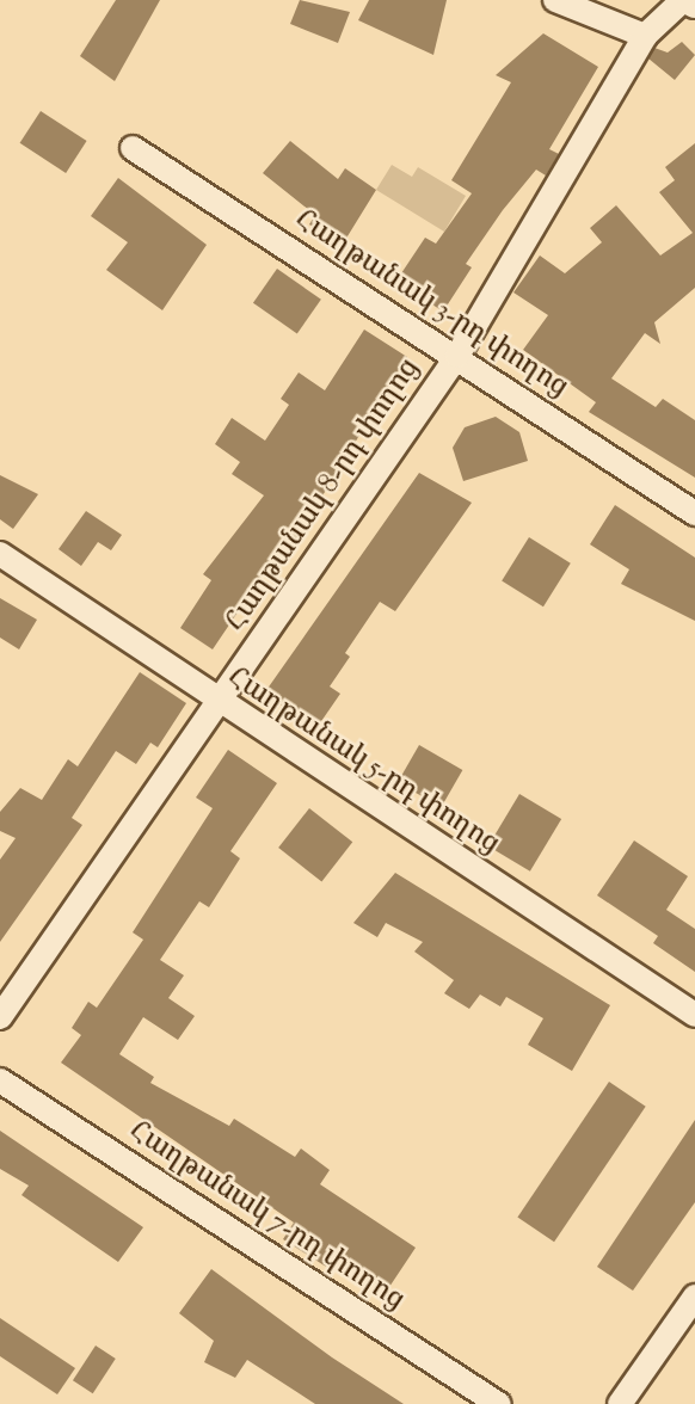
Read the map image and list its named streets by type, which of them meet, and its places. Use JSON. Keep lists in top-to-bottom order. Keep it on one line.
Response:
{"streets":{"street":["Հաղթանակ 3-րդ փողոց","Հաղթանակ 8-րդ փողոց","Հաղթանակ 5-րդ փողոց","Հաղթանակ 7-րդ փողոց"]},"crossings":[["Հաղթանակ 3-րդ փողոց","Հաղթանակ 8-րդ փողոց"],["Հաղթանակ 8-րդ փողոց","Հաղթանակ 5-րդ փողոց"]]}
